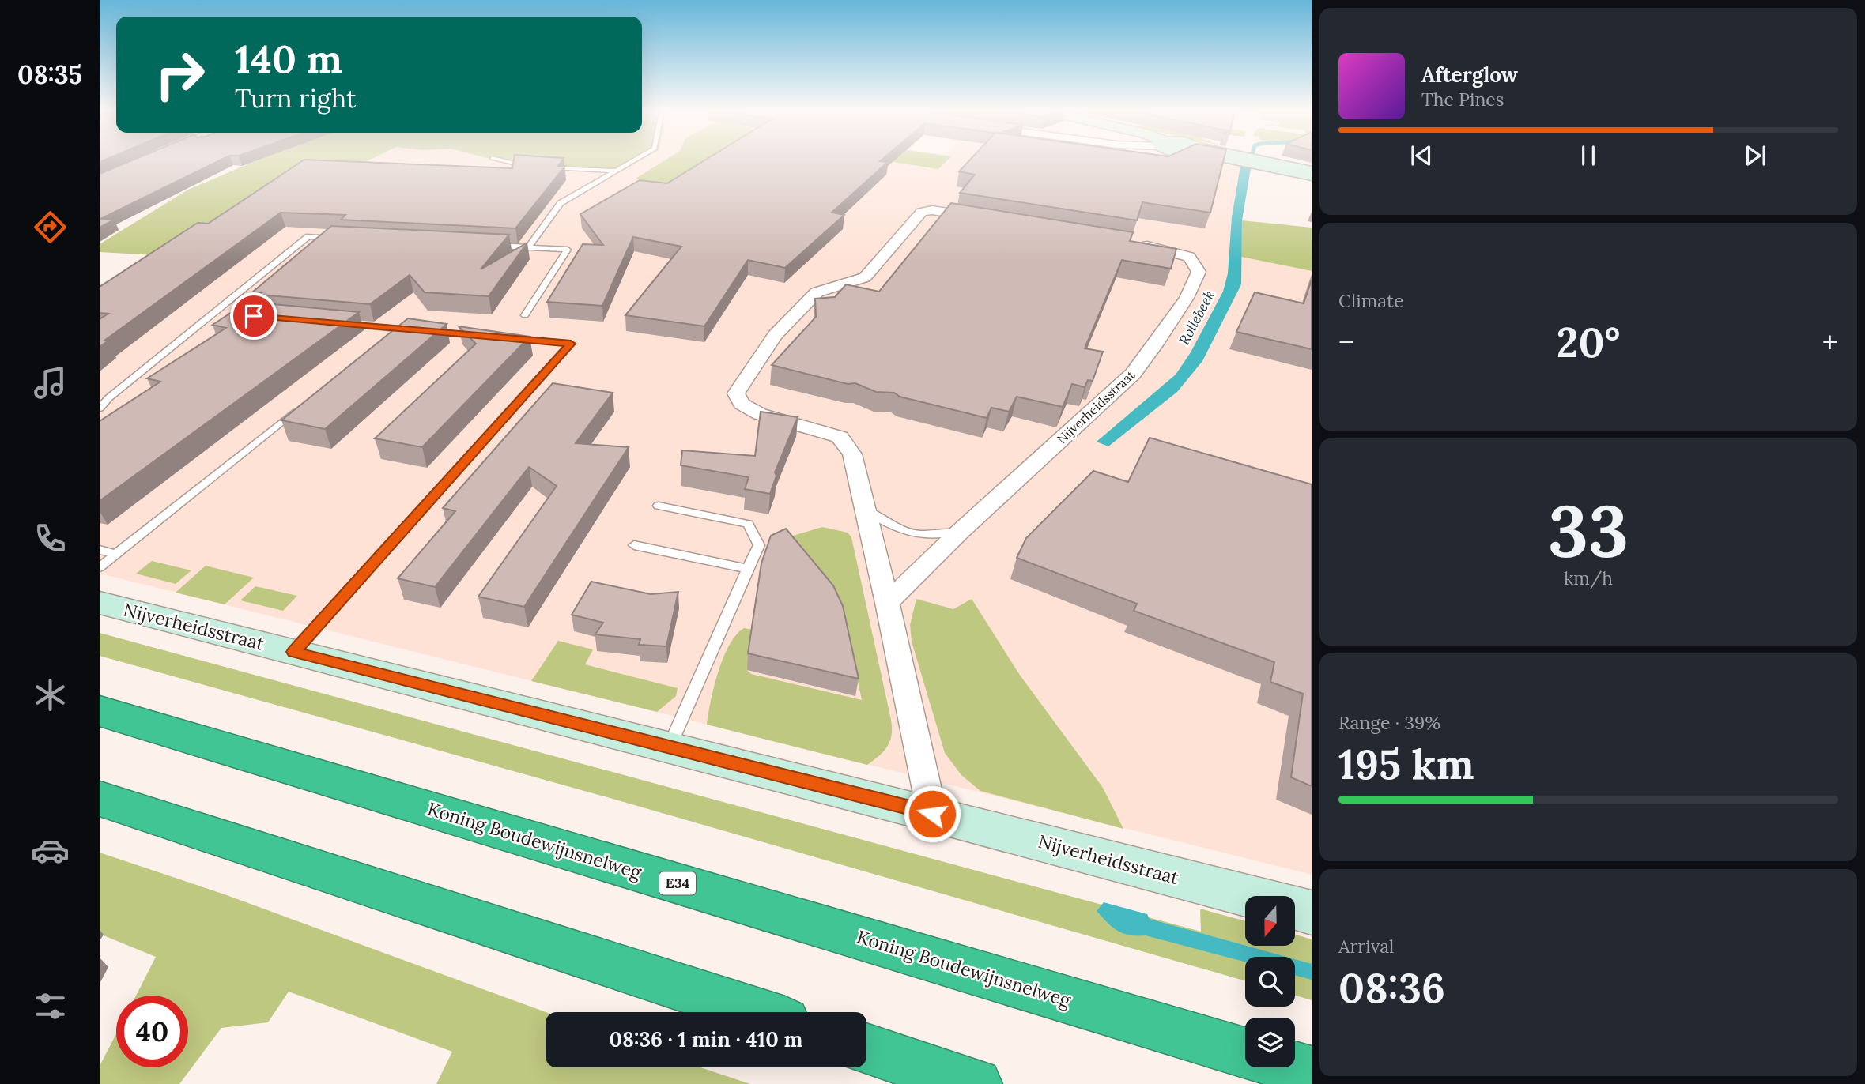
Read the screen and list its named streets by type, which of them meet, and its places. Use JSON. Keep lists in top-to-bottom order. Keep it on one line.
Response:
{"streets":{"highway":["Koning Boudewijnsnelweg","E34"],"street":["Nijverheidsstraat"]},"water":["Rollebeek"],"north":"bottom","page":{"tabs":"08:35","turn":["140 m","Turn right"],"song":["Afterglow","The Pines"],"tile":["Climate",["33","km/h"],["Range · 39%","195 km"],["Arrival","08:36"]],"heat":["−","20°","+"],"limit":"40","trip":"08:36 · 1 min · 410 m"}}
